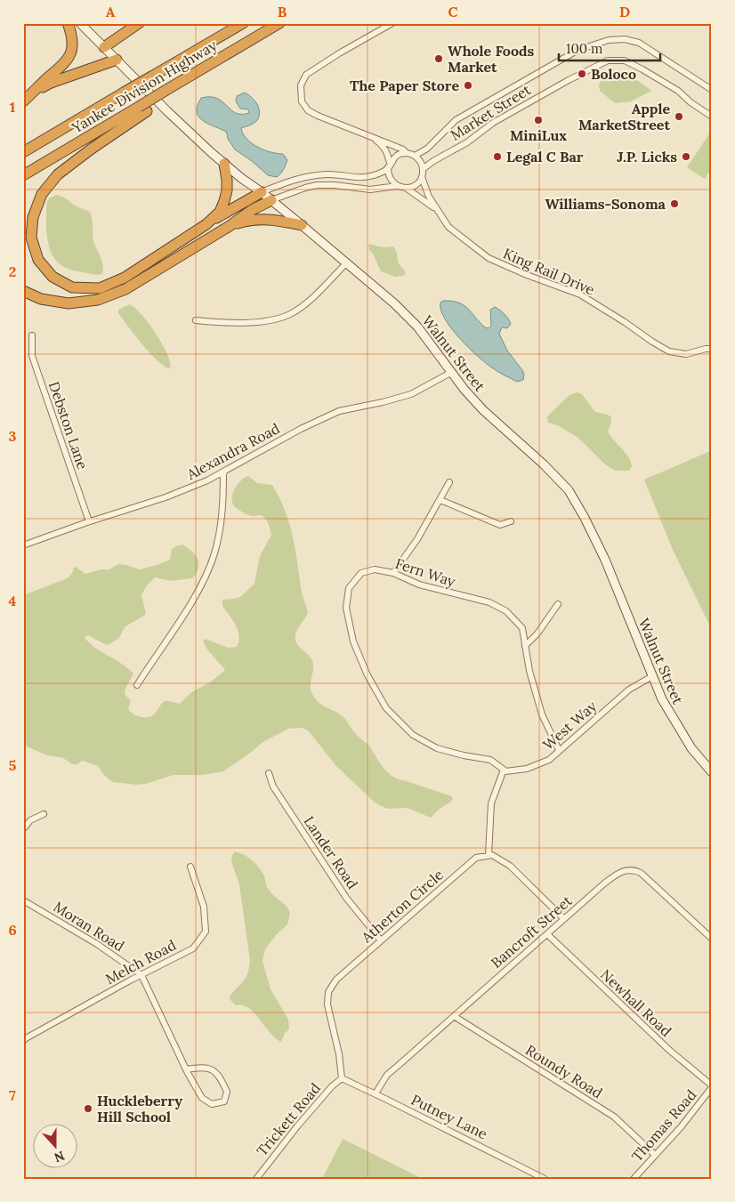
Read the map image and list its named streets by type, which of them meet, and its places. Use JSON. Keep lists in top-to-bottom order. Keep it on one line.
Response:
{"streets":{"highway":["Yankee Division Highway"],"main road":["Walnut Street"],"street":["Market Street","King Rail Drive","Debston Lane","Alexandra Road","Fern Way","West Way","Lander Road","Atherton Circle","Moran Road","Bancroft Street","Melch Road","Newhall Road","Roundy Road","Putney Lane","Trickett Road","Thomas Road"]},"crossings":[["Market Street","King Rail Drive"],["Walnut Street","Alexandra Road"],["Walnut Street","West Way"],["Debston Lane","Alexandra Road"],["Fern Way","West Way"],["Lander Road","Atherton Circle"],["Atherton Circle","Putney Lane"],["Atherton Circle","Trickett Road"],["Moran Road","Melch Road"],["Bancroft Street","Newhall Road"],["Bancroft Street","Roundy Road"],["Bancroft Street","Putney Lane"],["Newhall Road","Thomas Road"],["Roundy Road","Thomas Road"],["Putney Lane","Trickett Road"]],"places":["Whole Foods Market","Boloco","The Paper Store","Apple MarketStreet","MiniLux","Legal C Bar","J.P. Licks","Williams-Sonoma","Huckleberry Hill School"],"scale_bar":"100 m","north":"bottom","grid":{"columns":["A","B","C","D"],"rows":["1","2","3","4","5","6","7"]}}
